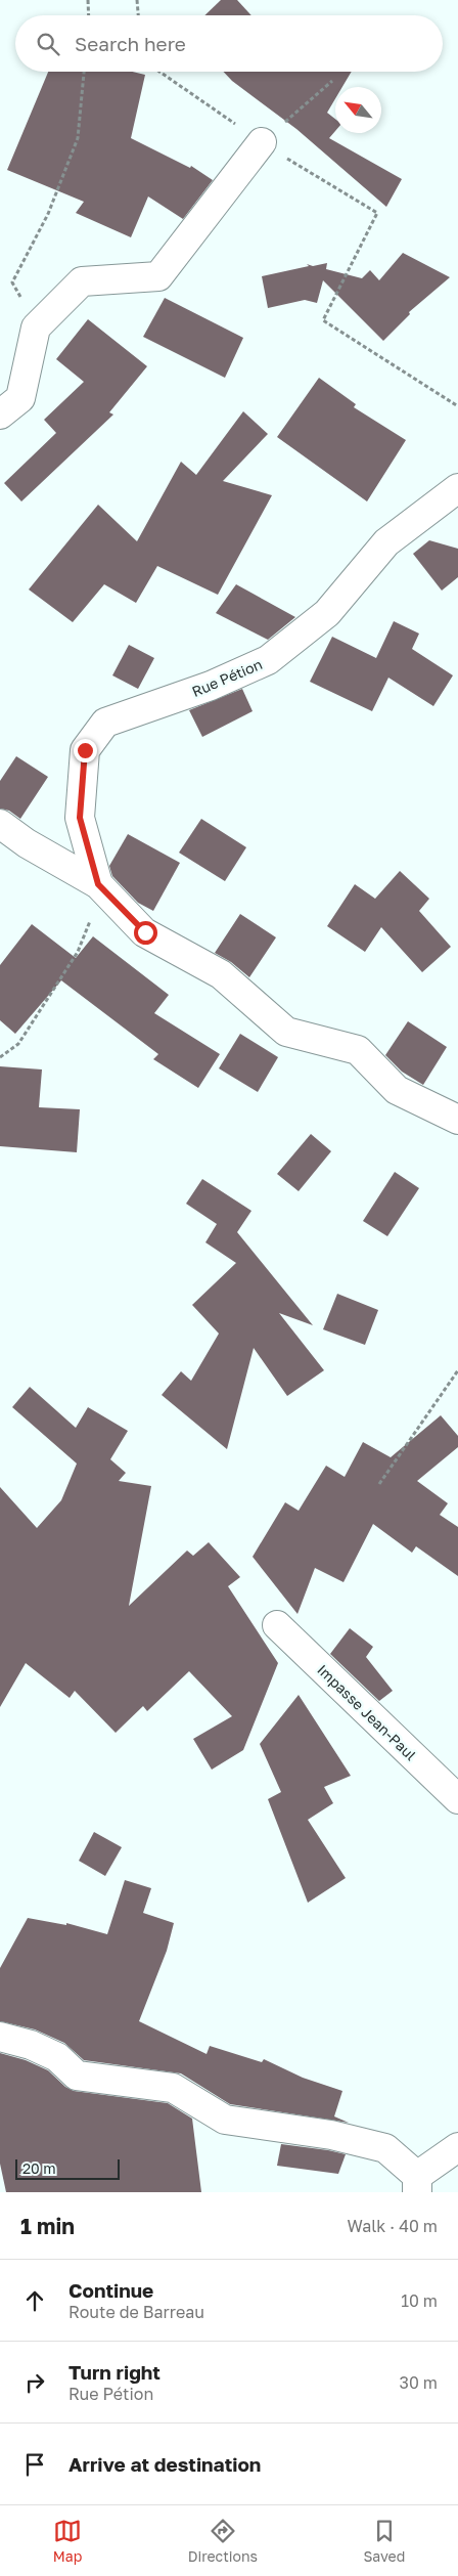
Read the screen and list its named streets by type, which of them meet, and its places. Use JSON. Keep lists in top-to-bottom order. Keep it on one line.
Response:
{"streets":{"street":["Rue Pétion","Impasse Jean-Paul"]},"scale_bar":"20 m","north":"top left","page":{"search":"Search here","scale":"20 m","heading":["1 min","Walk · 40 m"],"list":[["Continue","Route de Barreau","10 m"],["Turn right","Rue Pétion","30 m"],"Arrive at destination"],"nav":["Map","Directions","Saved"]}}
